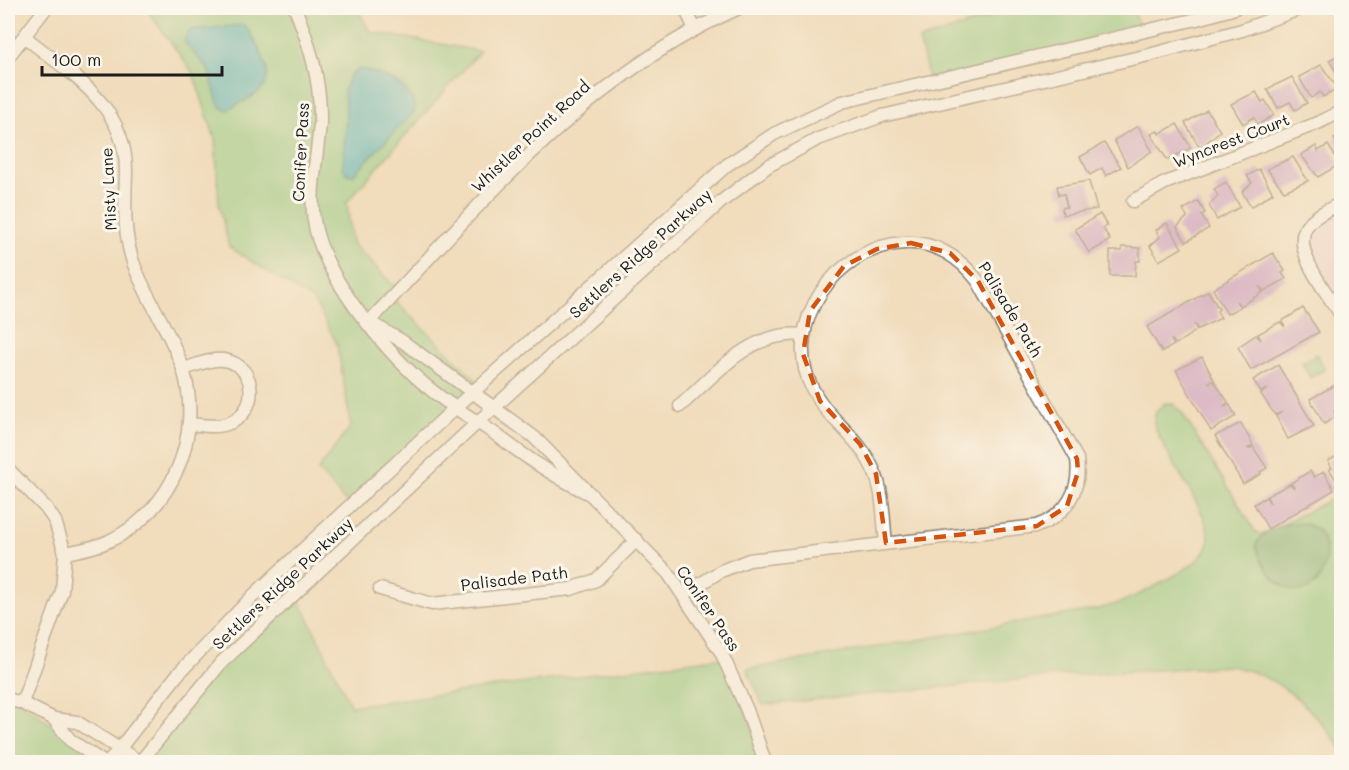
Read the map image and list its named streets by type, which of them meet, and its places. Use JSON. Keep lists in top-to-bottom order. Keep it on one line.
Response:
{"streets":{"street":["Whistler Point Road","Wyncrest Court","Conifer Pass","Misty Lane","Settlers Ridge Parkway","Palisade Path"]},"crossings":[["Whistler Point Road","Conifer Pass"],["Conifer Pass","Settlers Ridge Parkway"],["Conifer Pass","Palisade Path"]],"scale_bar":"100 m"}
